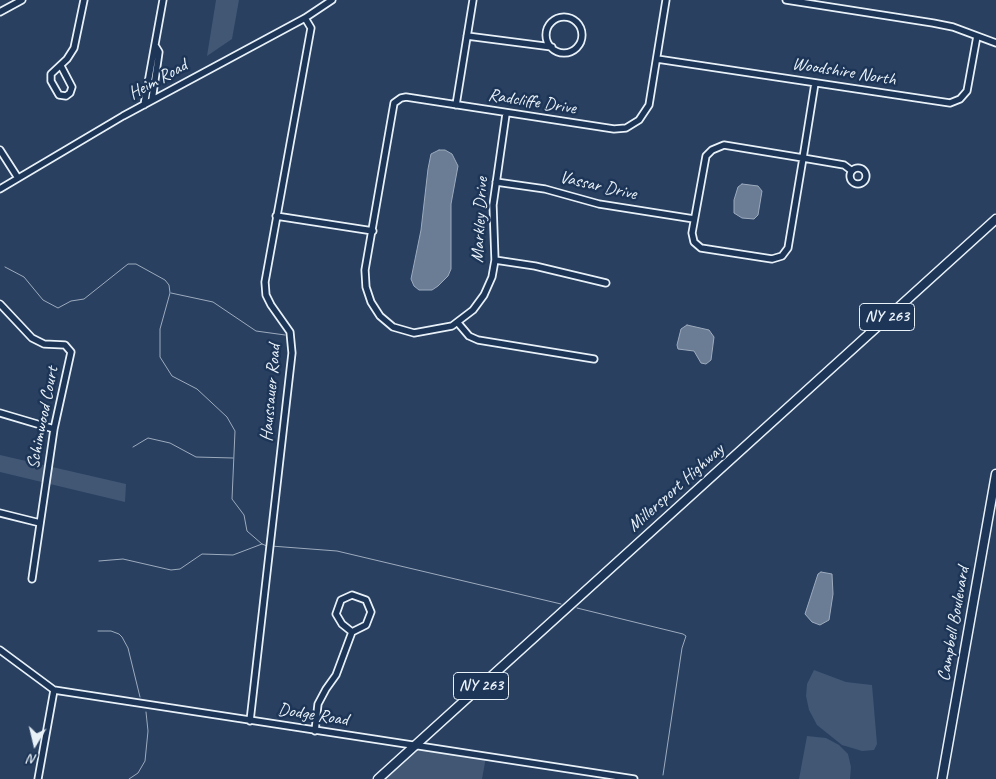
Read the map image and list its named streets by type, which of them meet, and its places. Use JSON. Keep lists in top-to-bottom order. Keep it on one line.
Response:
{"streets":{"main road":["NY 263","Millersport Highway","Campbell Boulevard"],"street":["Woodshire North","Heim Road","Radcliffe Drive","Vassar Drive","Markley Drive","Haussauer Road","Schimwood Court","Dodge Road"]},"crossings":[["Woodshire North","Radcliffe Drive"],["Heim Road","Haussauer Road"],["Radcliffe Drive","Markley Drive"],["Vassar Drive","Markley Drive"],["Haussauer Road","Dodge Road"],["Millersport Highway","Dodge Road"]],"north":"bottom"}
